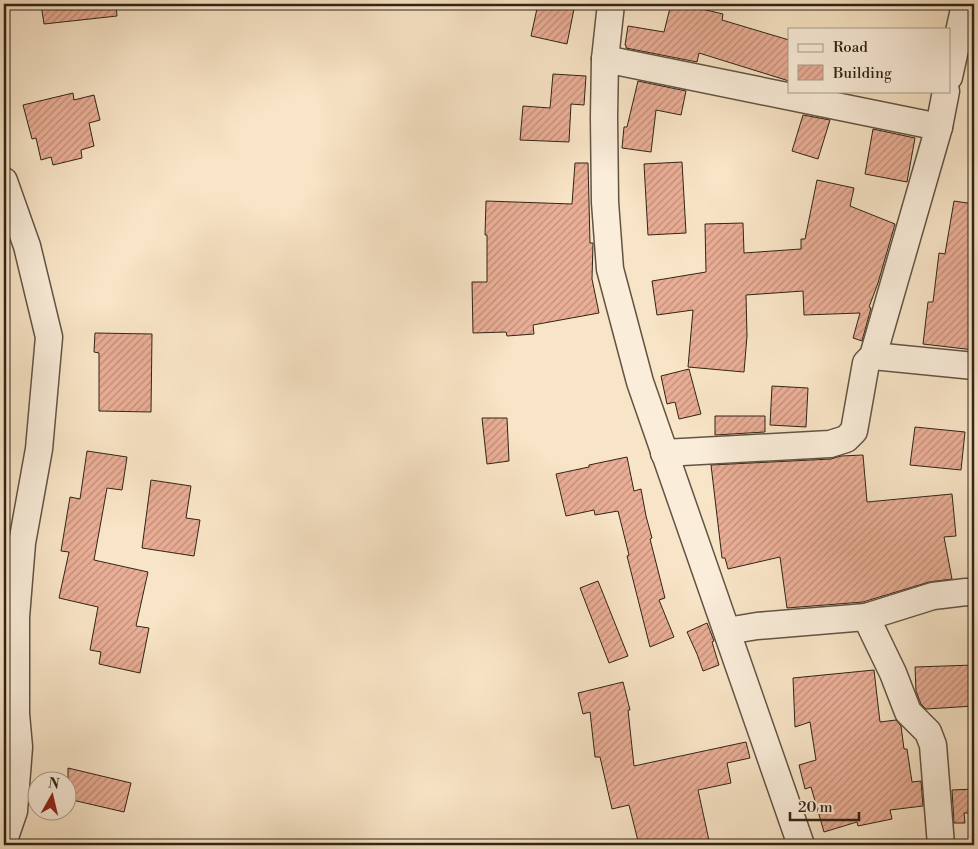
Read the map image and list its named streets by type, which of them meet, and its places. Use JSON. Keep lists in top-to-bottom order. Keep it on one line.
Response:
{"legend":["Road","Building"],"scale_bar":"20 m","north":"top"}
